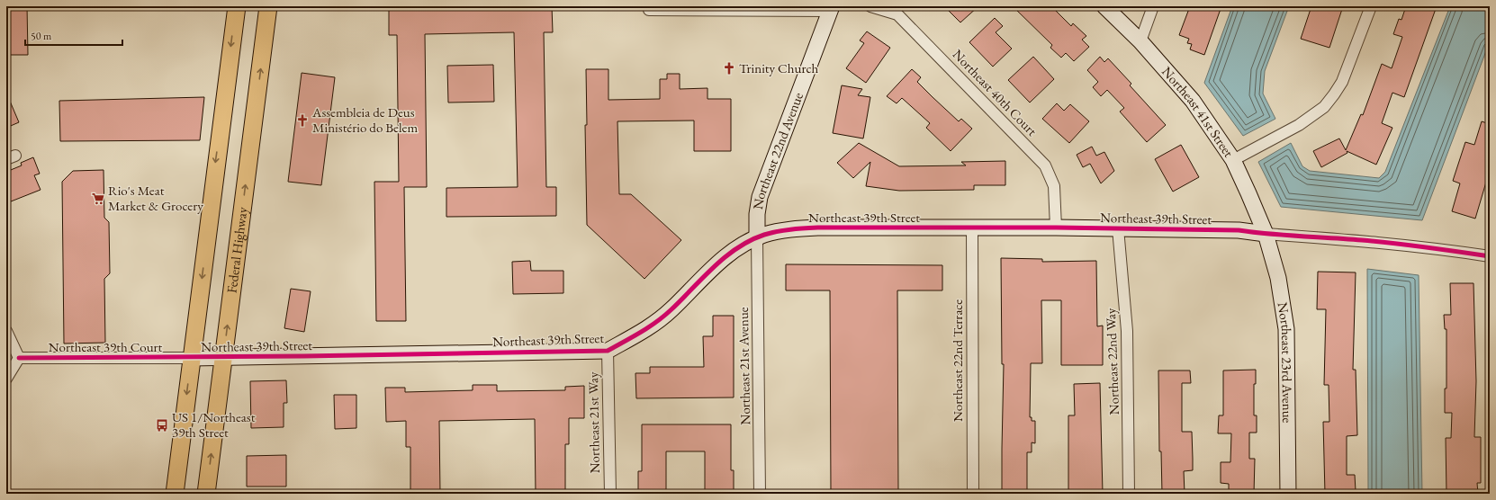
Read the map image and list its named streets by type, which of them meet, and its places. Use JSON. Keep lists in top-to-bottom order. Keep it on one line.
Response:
{"streets":{"main road":["Federal Highway"],"street":["Northeast 40th Court","Northeast 41st Street","Northeast 22nd Avenue","Northeast 39th Street","Northeast 39th Court","Northeast 22nd Terrace","Northeast 22nd Way","Northeast 23rd Avenue","Northeast 21st Avenue","Northeast 21st Way"]},"crossings":[["Northeast 40th Court","Northeast 39th Street"],["Northeast 41st Street","Northeast 39th Street"],["Northeast 41st Street","Northeast 23rd Avenue"],["Northeast 22nd Avenue","Northeast 39th Street"],["Northeast 22nd Avenue","Northeast 21st Avenue"],["Northeast 39th Street","Federal Highway"],["Northeast 39th Street","Northeast 39th Court"],["Northeast 39th Street","Northeast 22nd Terrace"],["Northeast 39th Street","Northeast 22nd Way"],["Northeast 39th Street","Northeast 23rd Avenue"],["Northeast 39th Street","Northeast 21st Avenue"],["Northeast 39th Street","Northeast 21st Way"]],"places":{"church":["Trinity Church","Assembleia de Deus Ministério do Belem"],"supermarket":["Rio's Meat Market & Grocery"],"bus stop":["US 1/Northeast 39th Street"]},"scale_bar":"50 m"}
